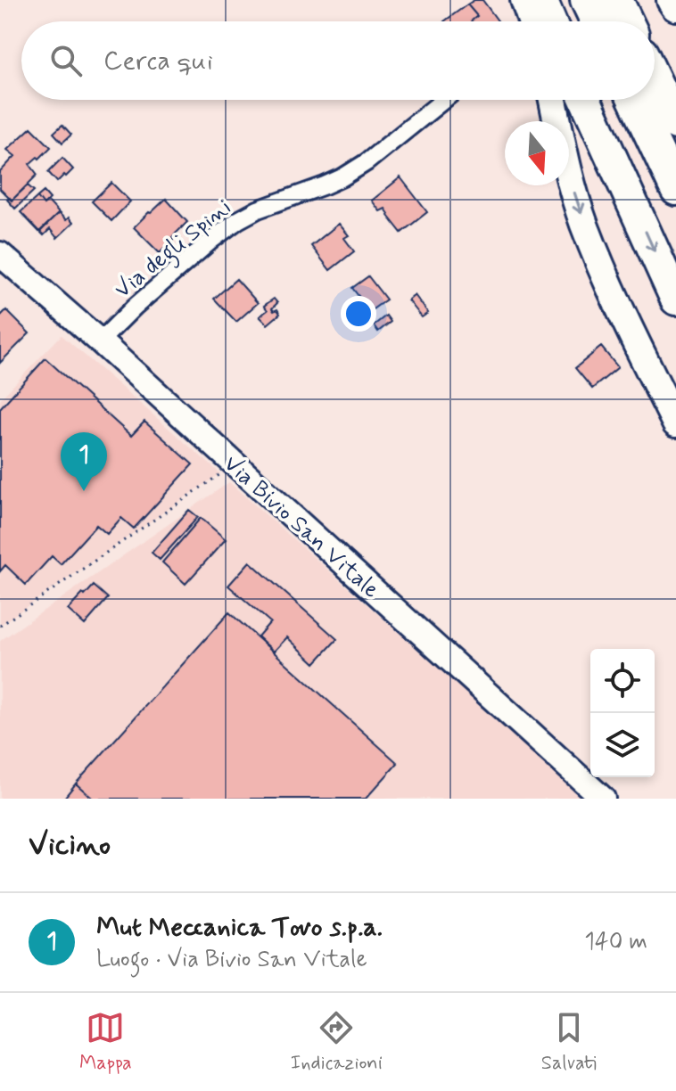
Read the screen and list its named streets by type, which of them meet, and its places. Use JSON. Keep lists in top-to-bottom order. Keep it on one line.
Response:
{"streets":{"main road":["Via Bivio San Vitale"],"street":["Via degli Spini"]},"crossings":[["Via degli Spini","Via Bivio San Vitale"]],"north":"bottom","page":{"search":"Cerca qui","pins":"1","heading":"Vicino","list":[{"mark":"1","name":"Mut Meccanica Tovo s.p.a.","note":"Luogo · Via Bivio San Vitale","value":"140 m"}],"nav":["Mappa","Indicazioni","Salvati"]}}
